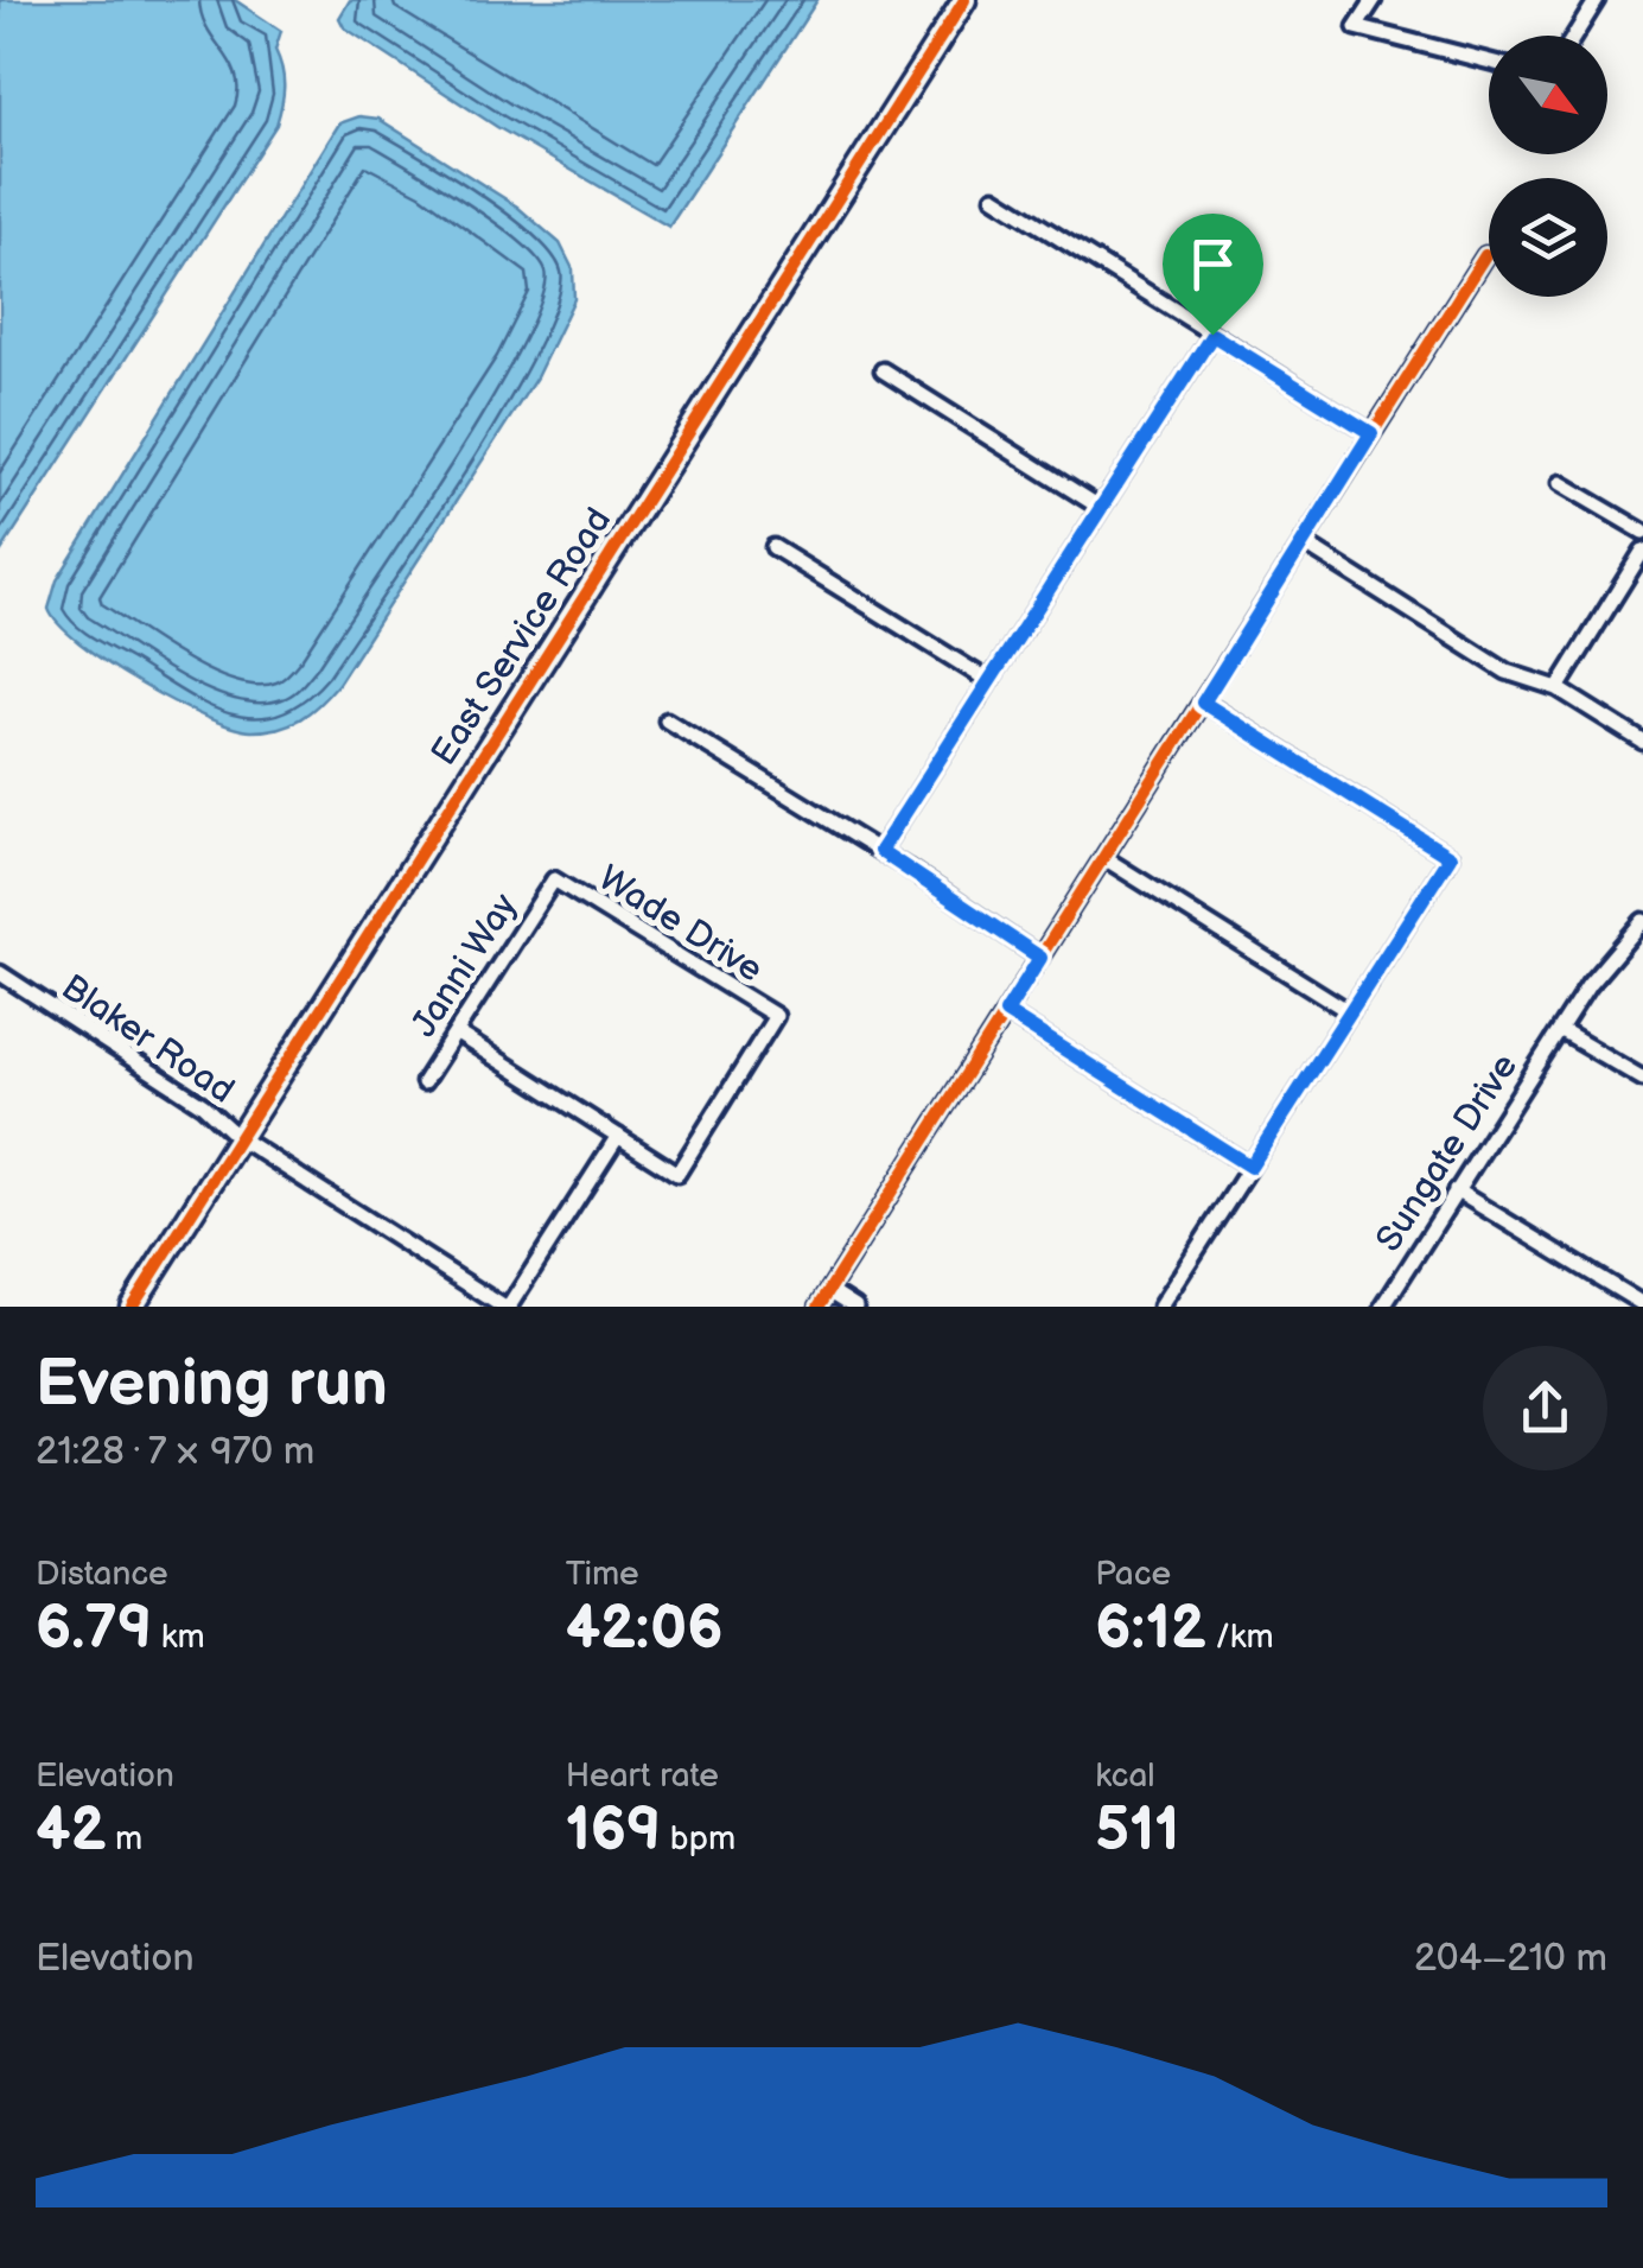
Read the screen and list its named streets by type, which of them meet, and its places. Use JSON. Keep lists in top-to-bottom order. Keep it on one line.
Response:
{"streets":{"street":["East Service Road","Wade Drive","Janni Way","Blaker Road","Sungate Drive"]},"crossings":[["East Service Road","Blaker Road"],["Wade Drive","Janni Way"]],"north":"bottom right","page":{"heading":["Evening run","21:28 · 7 × 970 m"],"stats":[["Distance","6.79 km"],["Time","42:06"],["Pace","6:12 /km"],["Elevation","42 m"],["Heart rate","169 bpm"],["kcal","511"]],"chart":["Elevation","204–210 m"]}}
